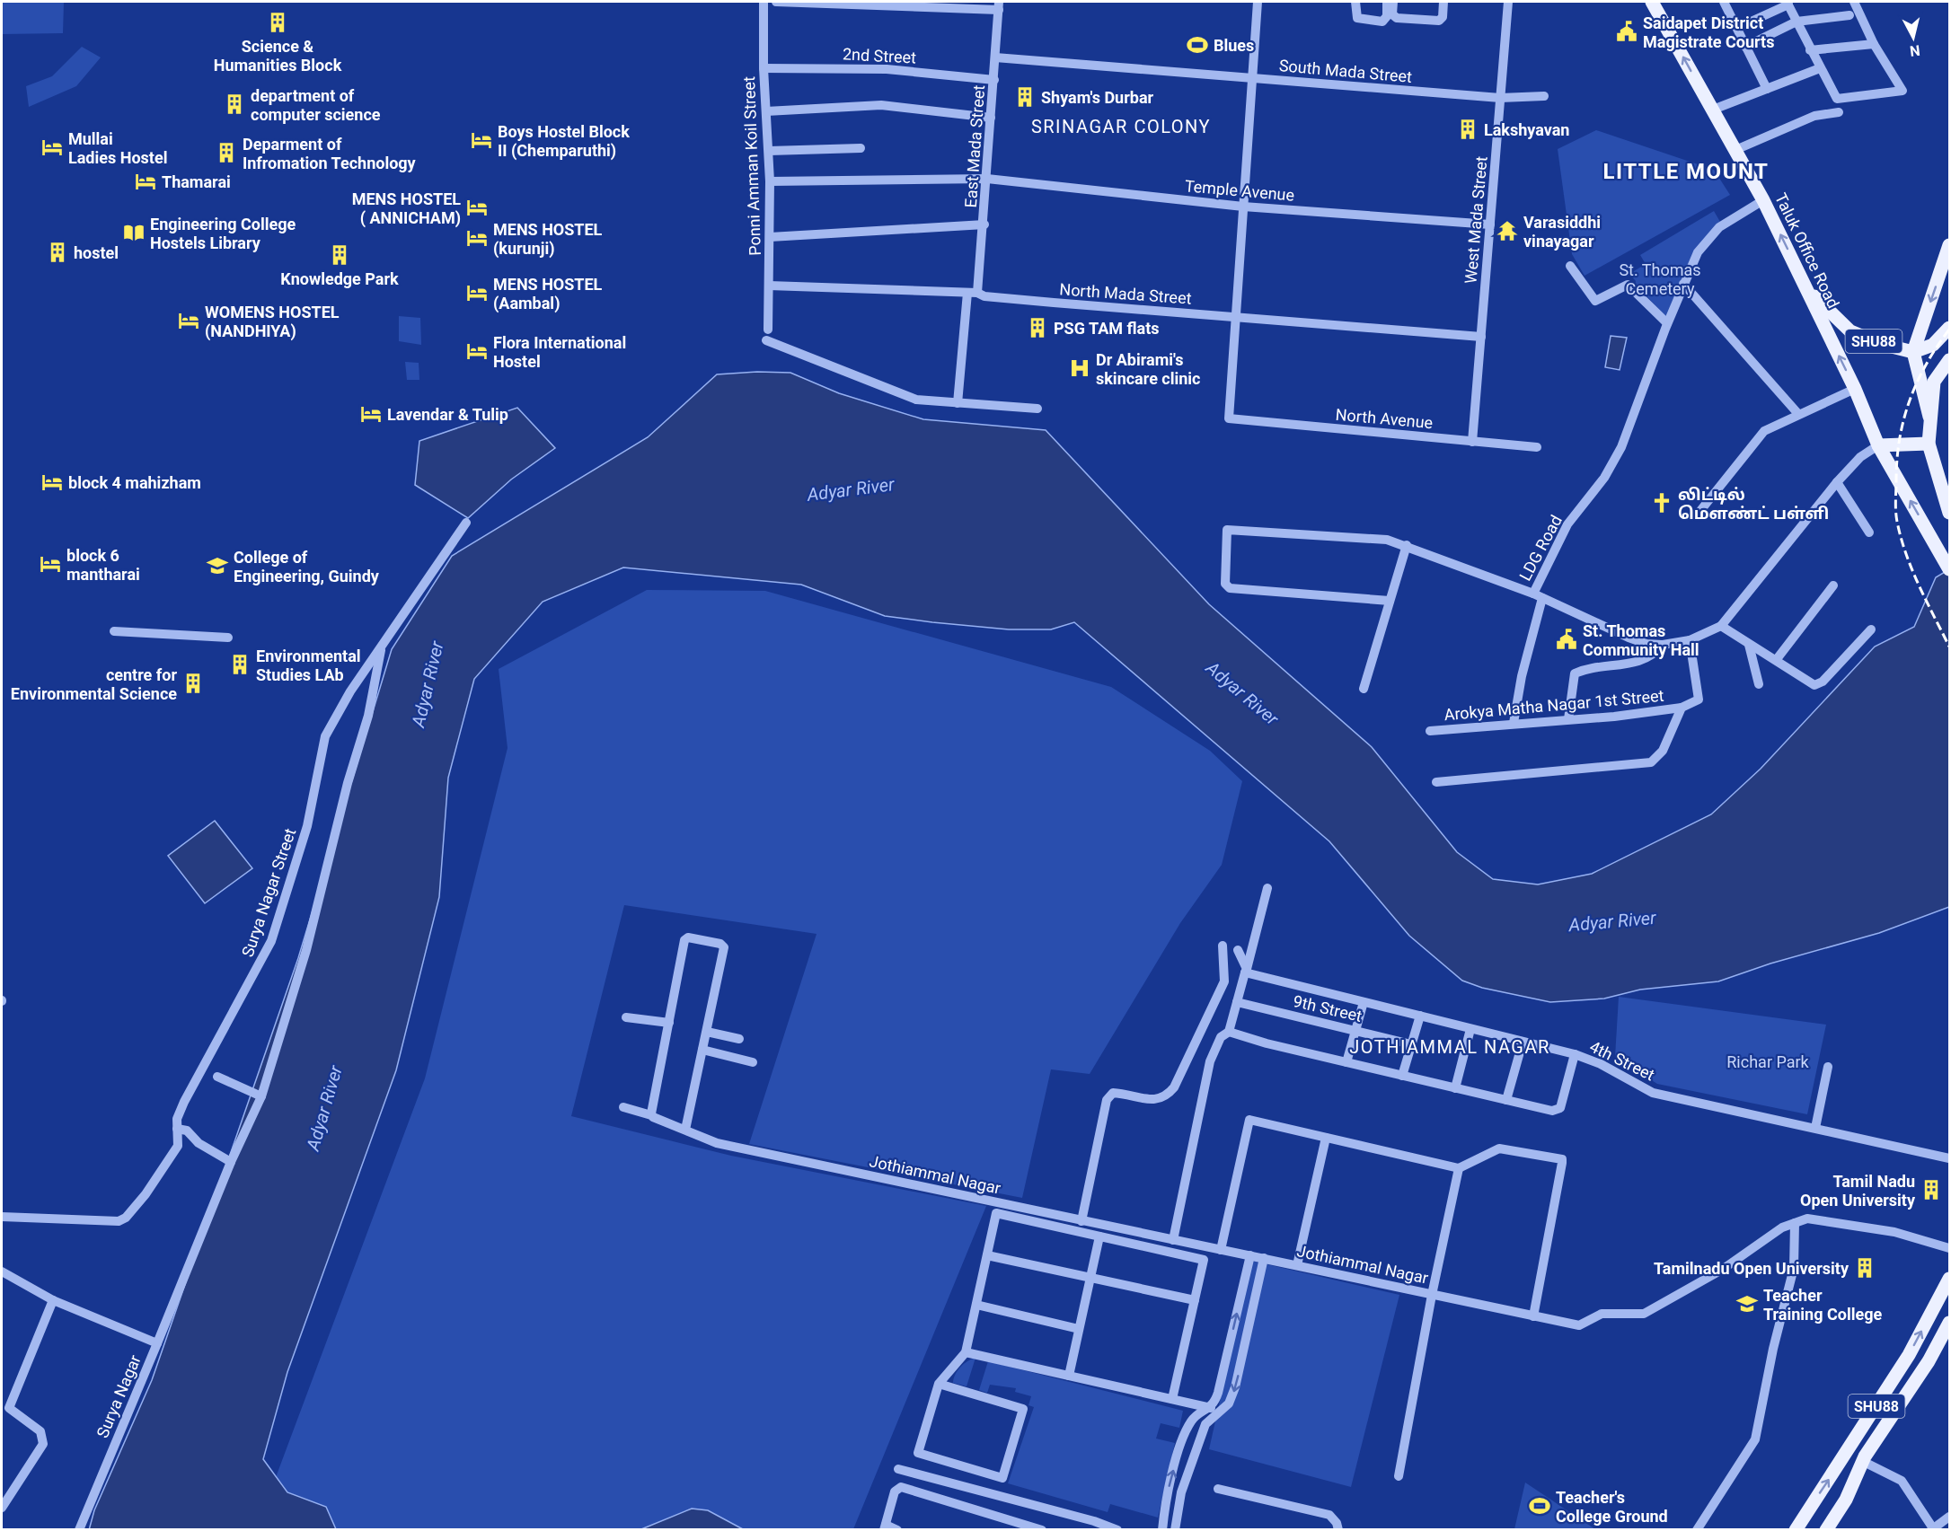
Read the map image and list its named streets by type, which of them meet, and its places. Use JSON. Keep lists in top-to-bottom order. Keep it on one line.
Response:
{"streets":{"main road":["Taluk Office Road","SHU88"],"street":["2nd Street","South Mada Street","East Mada Street","Ponni Amman Koil Street","Temple Avenue","West Mada Street","North Mada Street","North Avenue","LDG Road","Arokya Matha Nagar 1st Street","Surya Nagar Street","9th Street","4th Street","Jothiammal Nagar","Surya Nagar"]},"crossings":[["2nd Street","East Mada Street"],["2nd Street","Ponni Amman Koil Street"],["South Mada Street","East Mada Street"],["South Mada Street","West Mada Street"],["East Mada Street","Temple Avenue"],["East Mada Street","North Mada Street"],["Ponni Amman Koil Street","Temple Avenue"],["Ponni Amman Koil Street","North Mada Street"],["Temple Avenue","West Mada Street"],["West Mada Street","North Mada Street"],["West Mada Street","North Avenue"],["Taluk Office Road","SHU88"],["Taluk Office Road","LDG Road"],["North Mada Street","North Avenue"]],"one_way":["Taluk Office Road"],"districts":["SRINAGAR COLONY","LITTLE MOUNT","JOTHIAMMAL NAGAR"],"water":["Adyar River"],"parks":["St. Thomas Cemetery","Richar Park"],"places":{"building":["Science & Humanities Block","Shyam's Durbar","department of computer science","Lakshyavan","Deparment of Infromation Technology","hostel","Knowledge Park","PSG TAM flats","Environmental Studies LAb","centre for Environmental Science","Tamil Nadu Open University","Tamilnadu Open University"],"public building":["Saidapet District Magistrate Courts","St. Thomas Community Hall"],"sports":["Blues","Teacher's College Ground"],"hotel":["Boys Hostel Block II (Chemparuthi)","Mullai Ladies Hostel","Thamarai","MENS HOSTEL ( ANNICHAM)","MENS HOSTEL (kurunji)","MENS HOSTEL (Aambal)","WOMENS HOSTEL (NANDHIYA)","Flora International Hostel","Lavendar & Tulip","block 4 mahizham","block 6 mantharai"],"temple":["Varasiddhi vinayagar"],"library":["Engineering College Hostels Library"],"hospital":["Dr Abirami's skincare clinic"],"church":["லிட்டில் மௌண்ட் பள்ளி"],"school or university":["College of Engineering, Guindy","Teacher Training College"]},"north":"bottom"}
